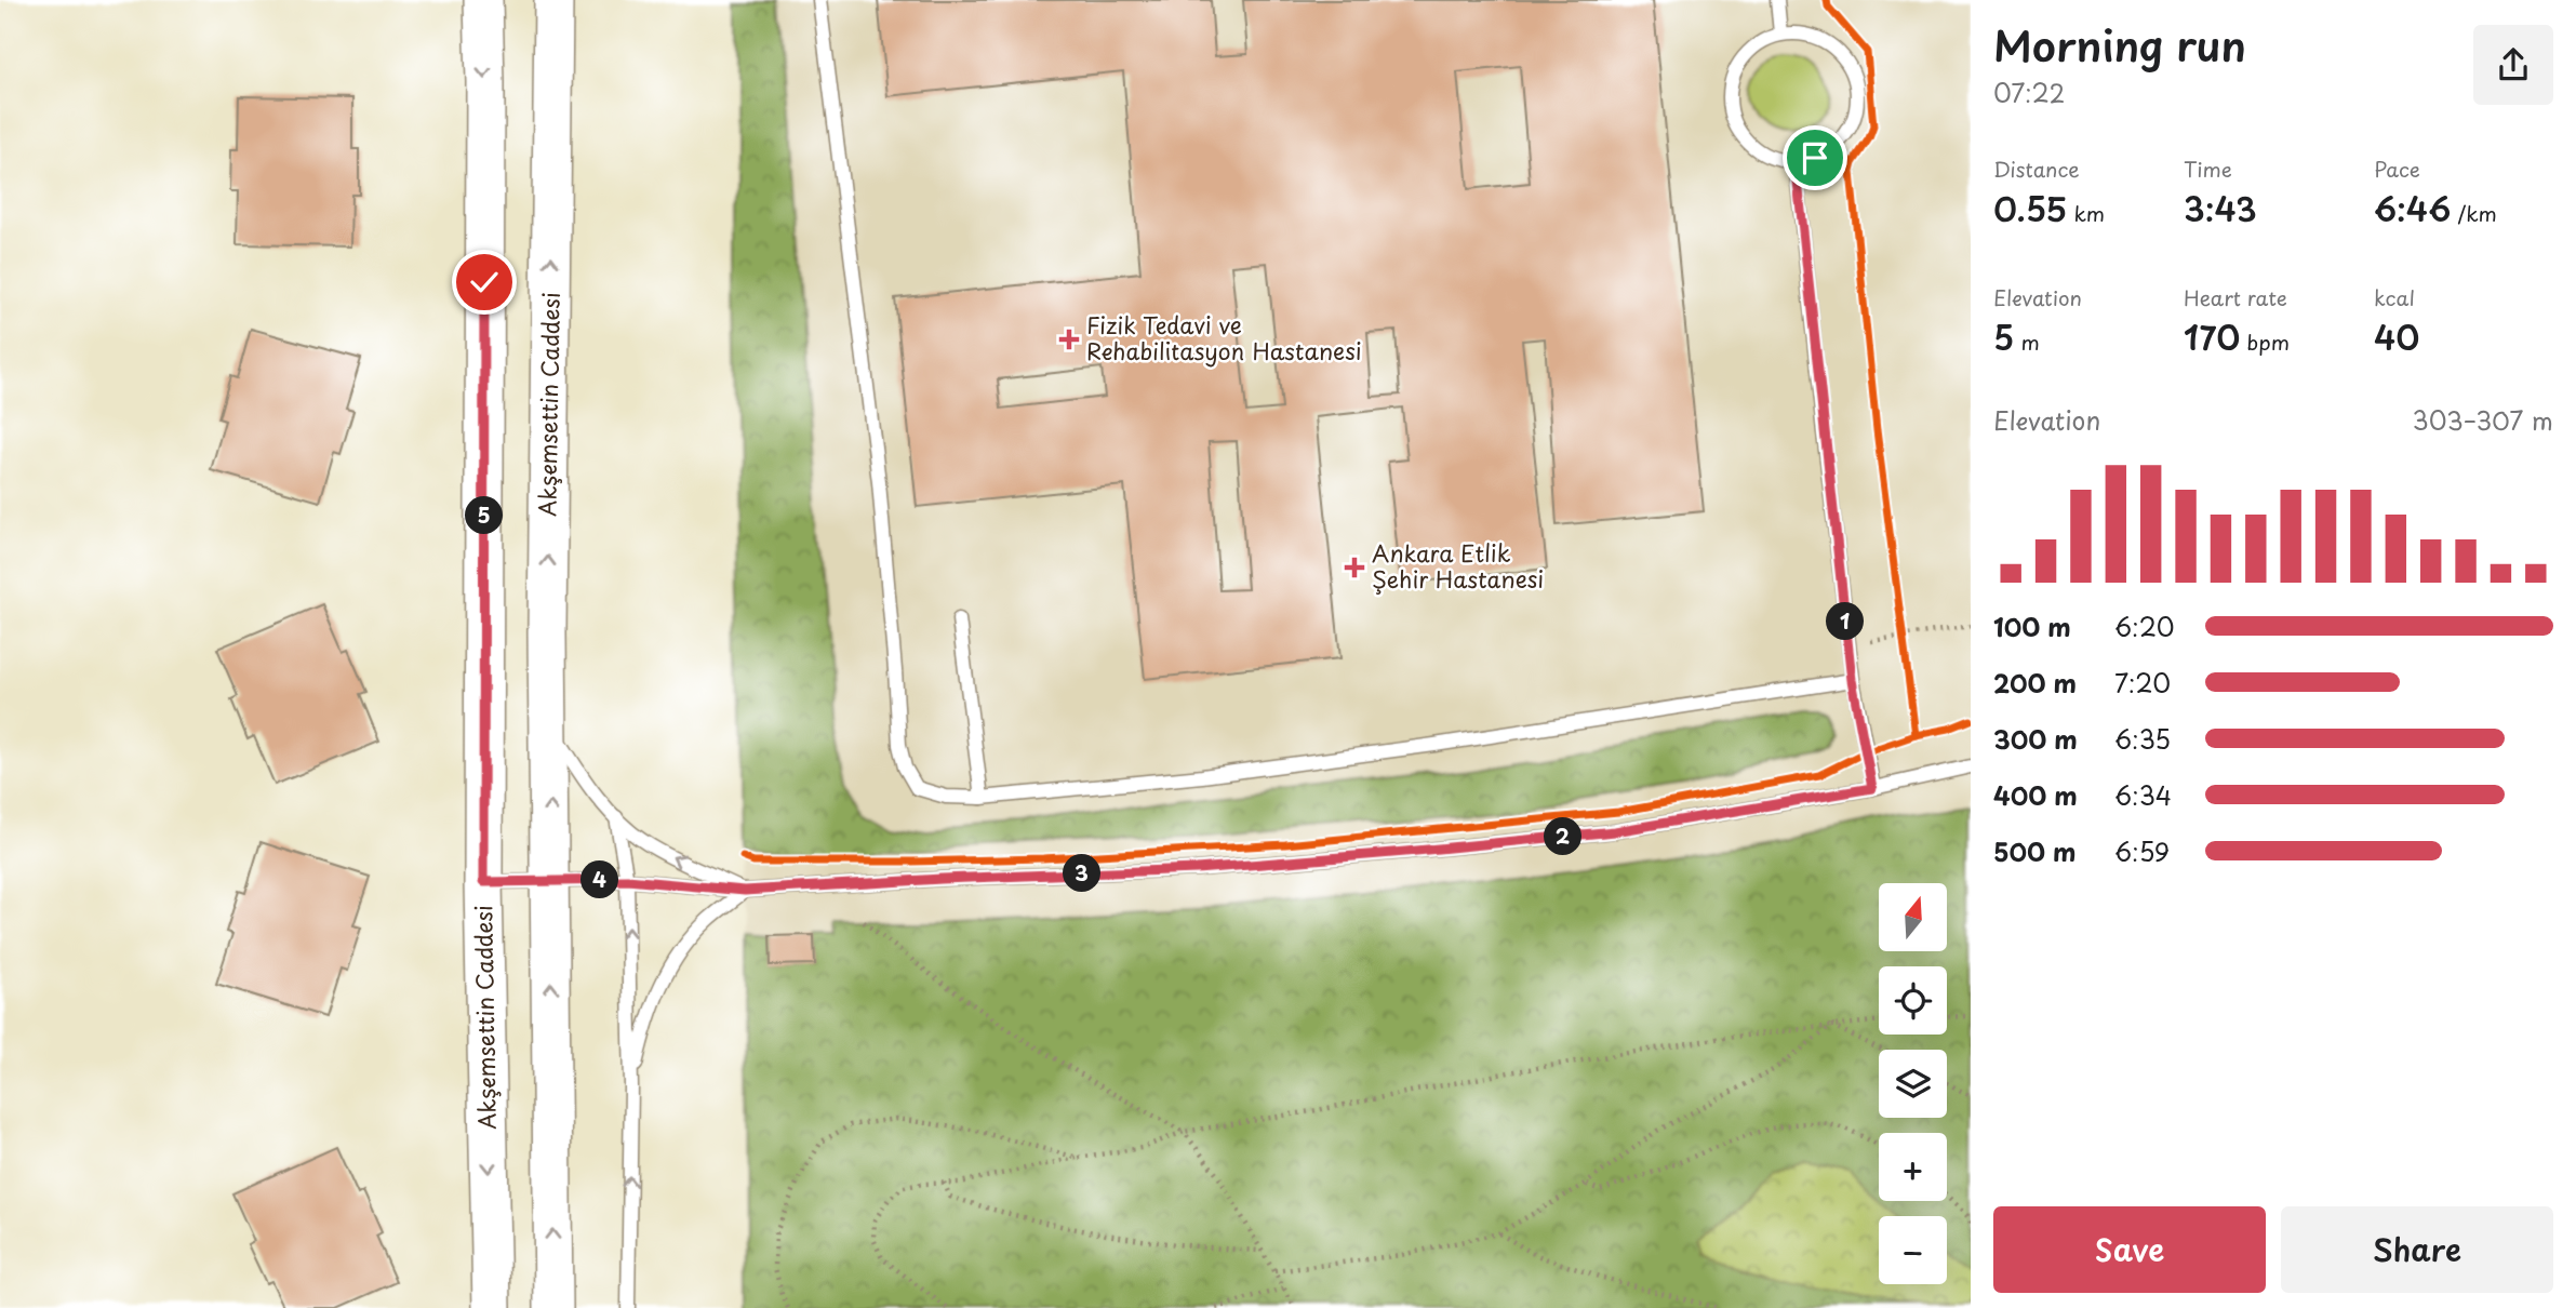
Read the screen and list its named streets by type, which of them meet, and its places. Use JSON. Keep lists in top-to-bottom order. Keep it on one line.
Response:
{"streets":{"main road":["Akşemsettin Caddesi"]},"places":{"health":["Fizik Tedavi ve Rehabilitasyon Hastanesi","Ankara Etlik Şehir Hastanesi"]},"north":"top","page":{"heading":["Morning run","07:22"],"stats":[["Distance","0.55 km"],["Time","3:43"],["Pace","6:46 /km"],["Elevation","5 m"],["Heart rate","170 bpm"],["kcal","40"]],"chart":["Elevation","303–307 m"],"pins":["5","1","2","3","4"],"list":[{"name":"100 m","note":"6:20"},{"name":"200 m","note":"7:20"},{"name":"300 m","note":"6:35"},{"name":"400 m","note":"6:34"},{"name":"500 m","note":"6:59"}],"map_buttons":["+","−"],"buttons":["Save","Share"]}}
